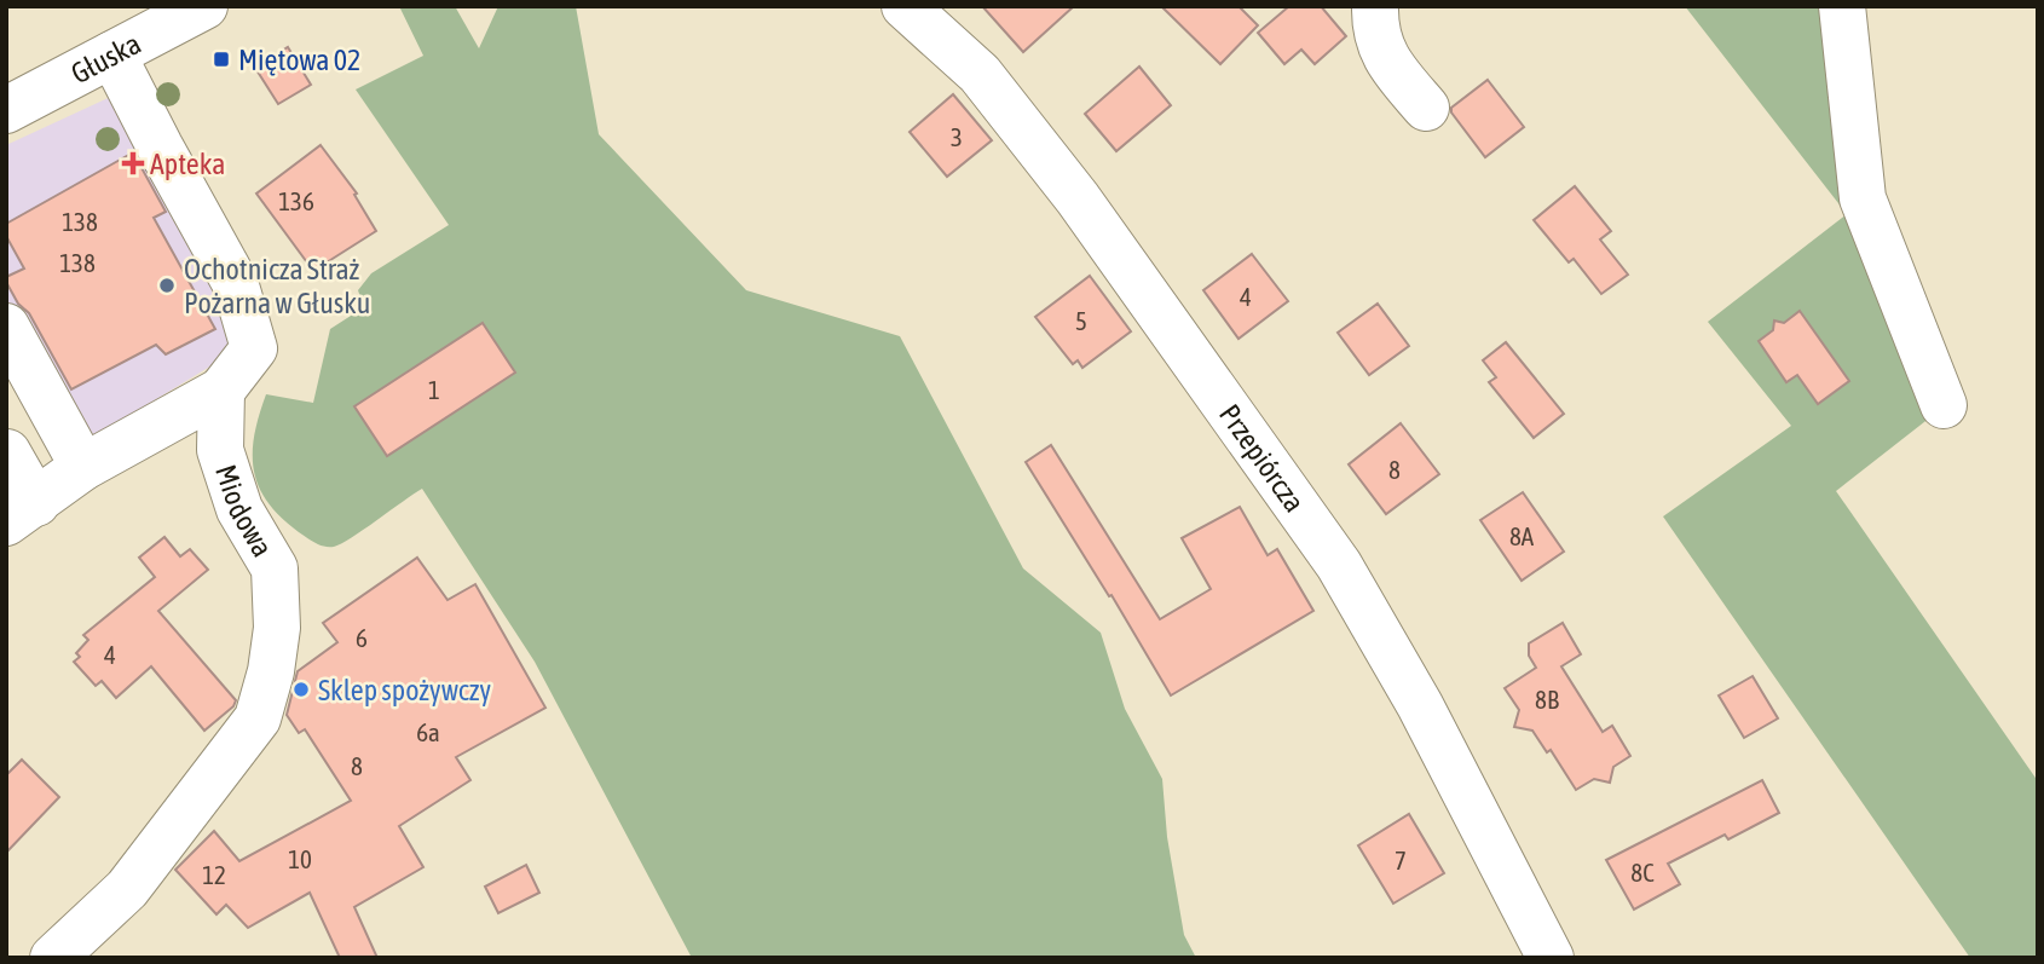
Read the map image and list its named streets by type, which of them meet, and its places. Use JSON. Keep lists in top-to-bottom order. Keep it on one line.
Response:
{"streets":{"street":["Głuska","Przepiórcza","Miodowa"]},"places":{"transit":["Miętowa 02"],"health":["Apteka"],"other":["Ochotnicza Straż Pożarna w Głusku","Sklep spożywczy"]},"house_numbers":["3","136","138","138","4","5","1","8","8A","6","4","8B","6a","8","10","7","8C","12"]}
